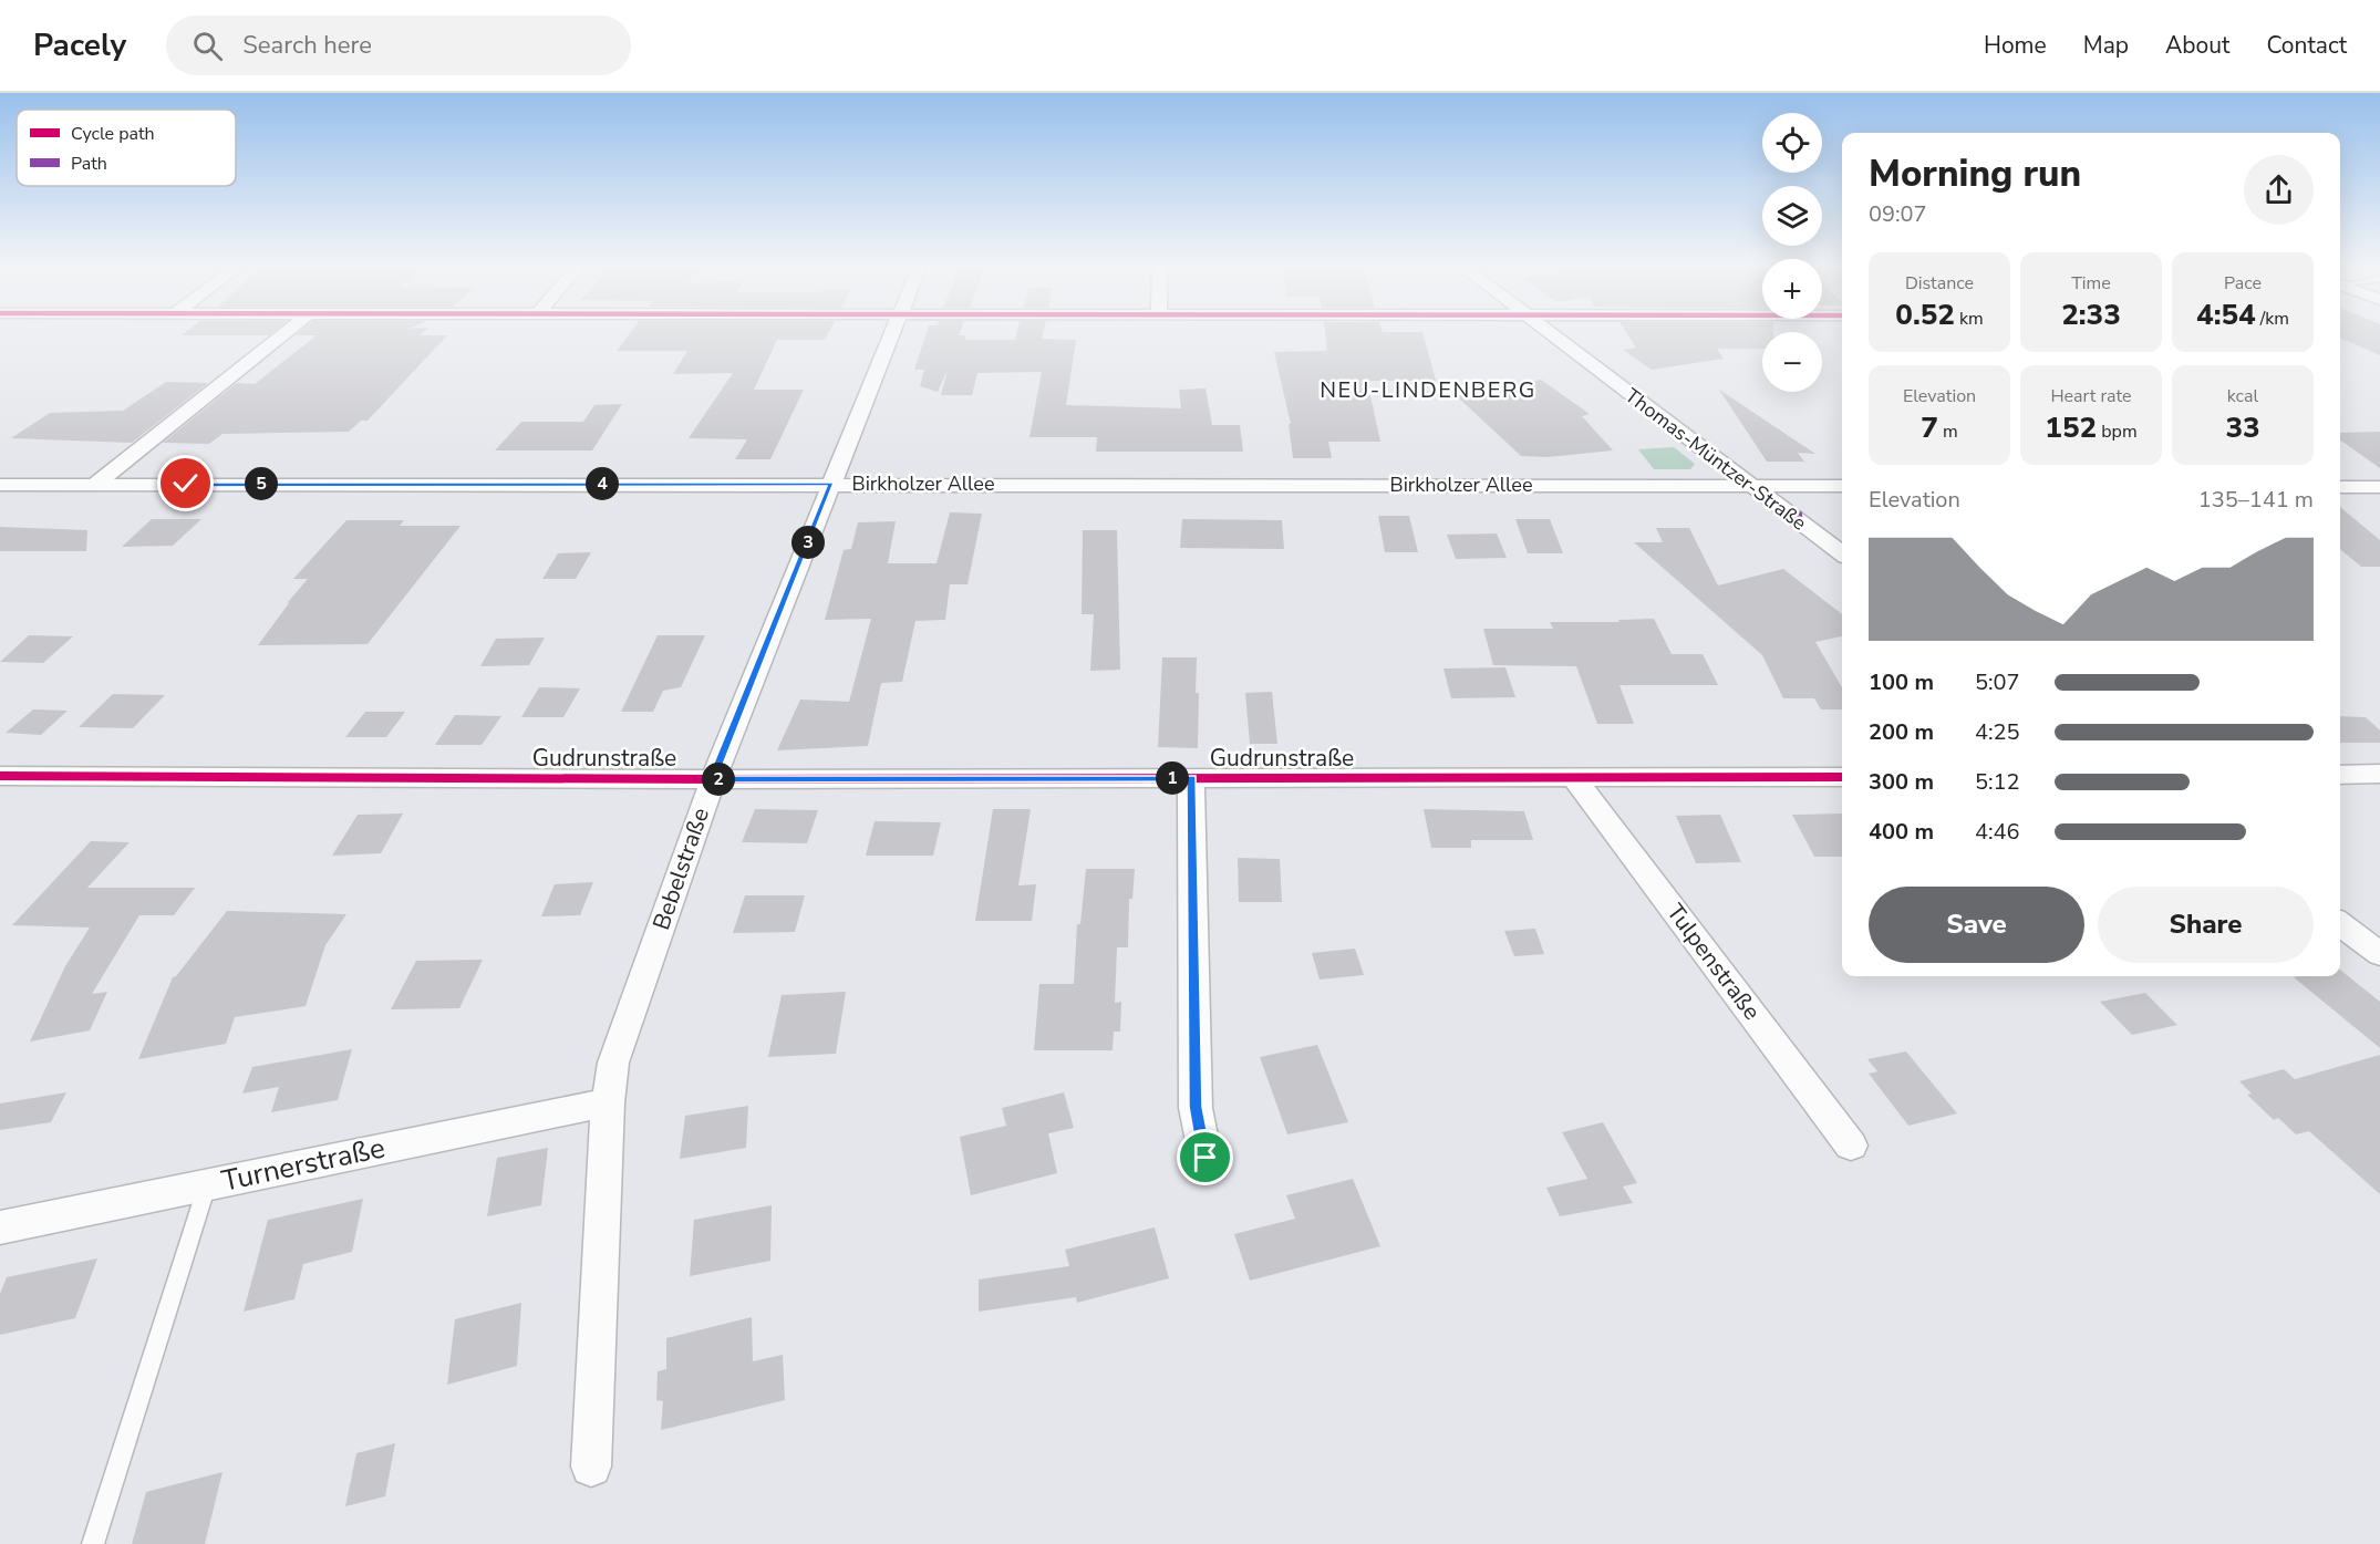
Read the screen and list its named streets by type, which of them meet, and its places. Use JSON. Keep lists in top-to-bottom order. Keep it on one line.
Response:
{"streets":{"street":["Thomas-Müntzer-Straße","Birkholzer Allee","Gudrunstraße","Bebelstraße","Tulpenstraße","Turnerstraße"]},"crossings":[["Thomas-Müntzer-Straße","Birkholzer Allee"],["Birkholzer Allee","Bebelstraße"],["Gudrunstraße","Bebelstraße"],["Gudrunstraße","Tulpenstraße"],["Bebelstraße","Turnerstraße"]],"districts":["NEU-LINDENBERG"],"legend":["Cycle path","Path"],"page":{"header":"Pacely","search":"Search here","nav":["Home","Map","About","Contact"],"map_buttons":["+","−"],"heading":["Morning run","09:07"],"stats":[["Distance","0.52 km"],["Time","2:33"],["Pace","4:54 /km"],["Elevation","7 m"],["Heart rate","152 bpm"],["kcal","33"]],"pins":["4","5","3","1","2"],"chart":["Elevation","135–141 m"],"list":[{"name":"100 m","note":"5:07"},{"name":"200 m","note":"4:25"},{"name":"300 m","note":"5:12"},{"name":"400 m","note":"4:46"}],"buttons":["Save","Share"]}}
